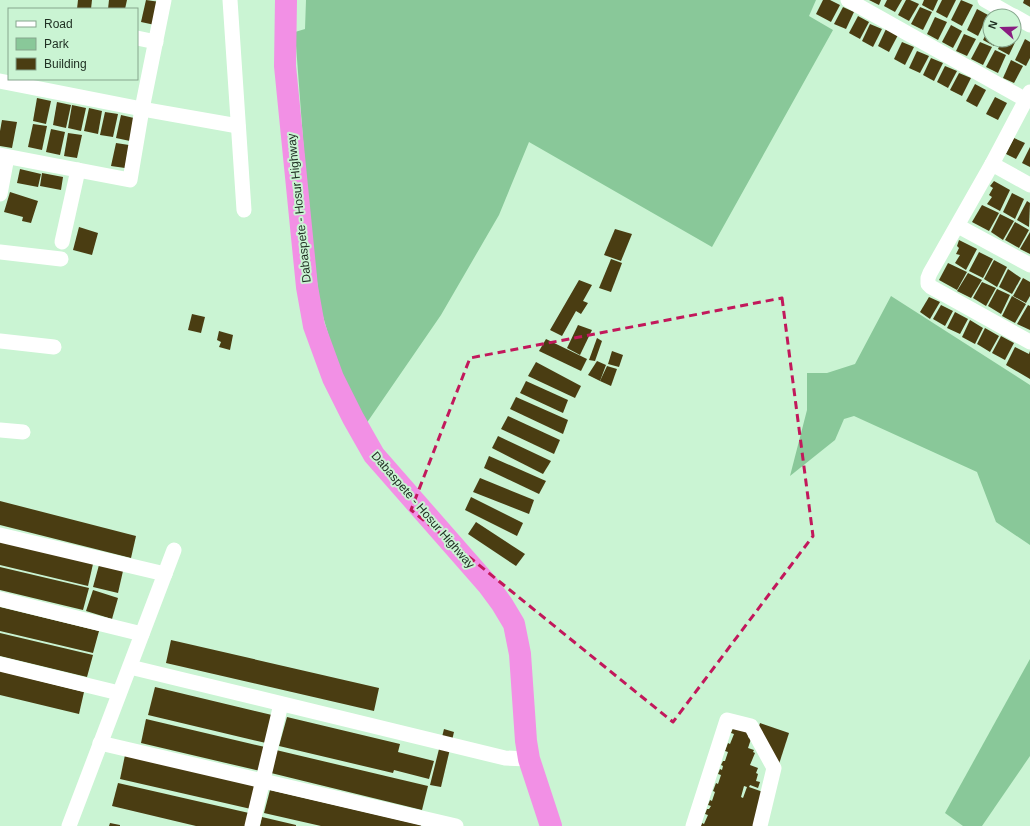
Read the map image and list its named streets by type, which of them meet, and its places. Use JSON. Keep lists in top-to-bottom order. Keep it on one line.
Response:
{"streets":{"highway":["Dabaspete - Hosur Highway"]},"legend":["Road","Park","Building"],"north":"left"}
